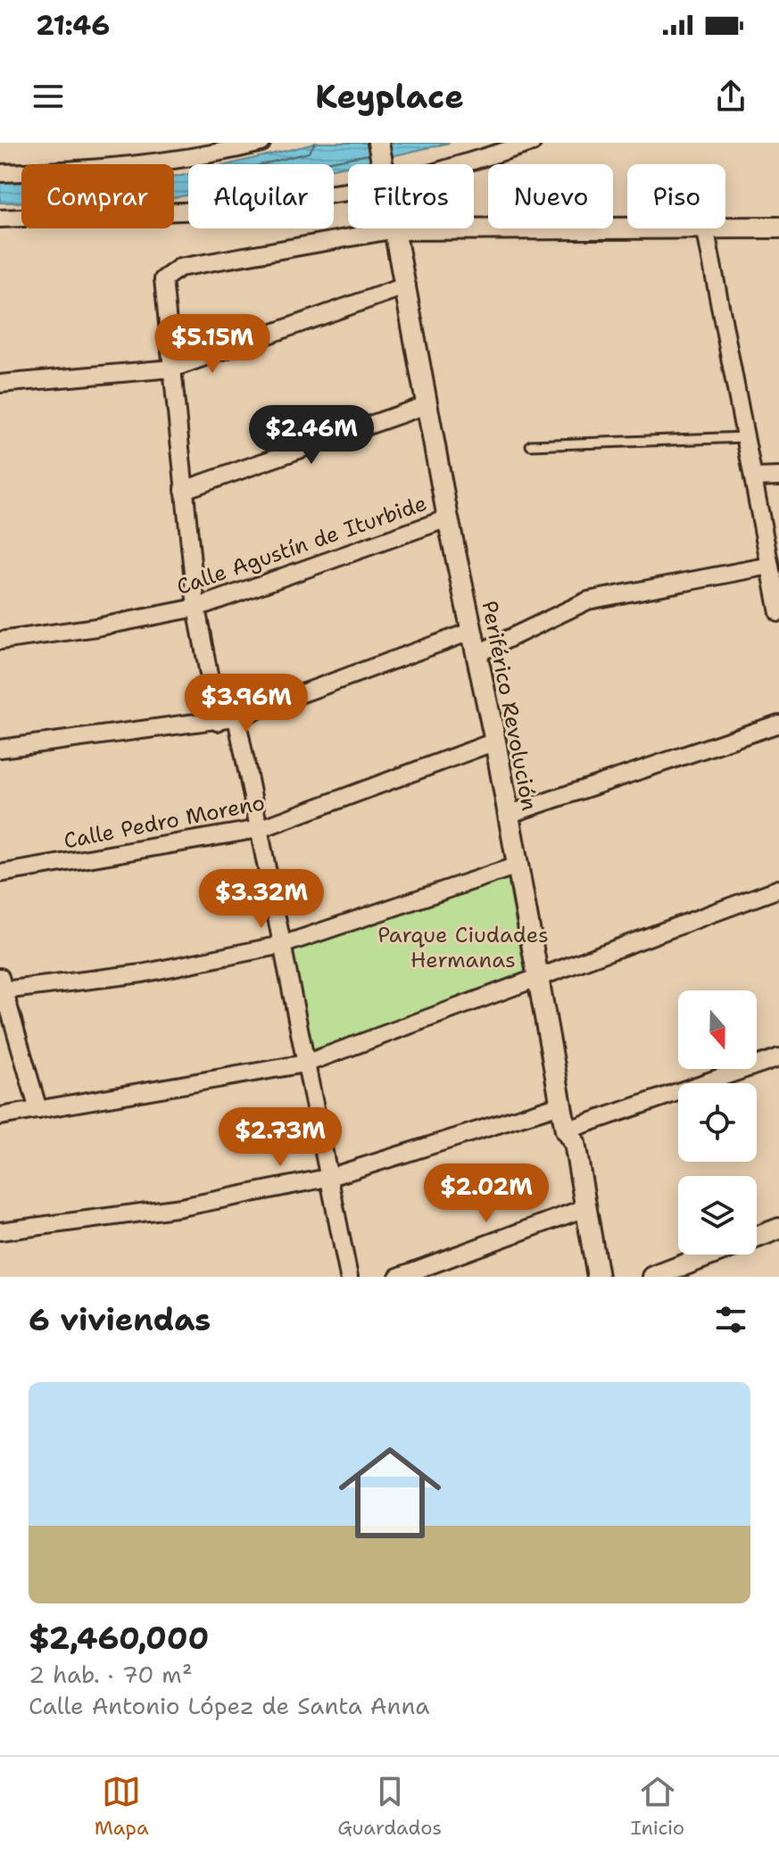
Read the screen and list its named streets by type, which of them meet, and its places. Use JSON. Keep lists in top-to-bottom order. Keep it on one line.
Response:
{"streets":{"street":["Calle Agustín de Iturbide","Periférico Revolución","Calle Pedro Moreno"]},"crossings":[["Calle Agustín de Iturbide","Periférico Revolución"],["Periférico Revolución","Calle Pedro Moreno"]],"parks":["Parque Ciudades Hermanas"],"north":"bottom","page":{"status":"21:46","header":"Keyplace","chip":["Comprar","Alquilar","Filtros","Nuevo","Piso"],"price":["$5.15M","$2.46M","$3.96M","$3.32M","$2.73M","$2.02M"],"heading":"6 viviendas","list":[{"name":"$2,460,000","note":"2 hab. · 70 m² · Calle Antonio López de Santa Anna"}],"tabs":["Mapa","Guardados","Inicio"]}}
